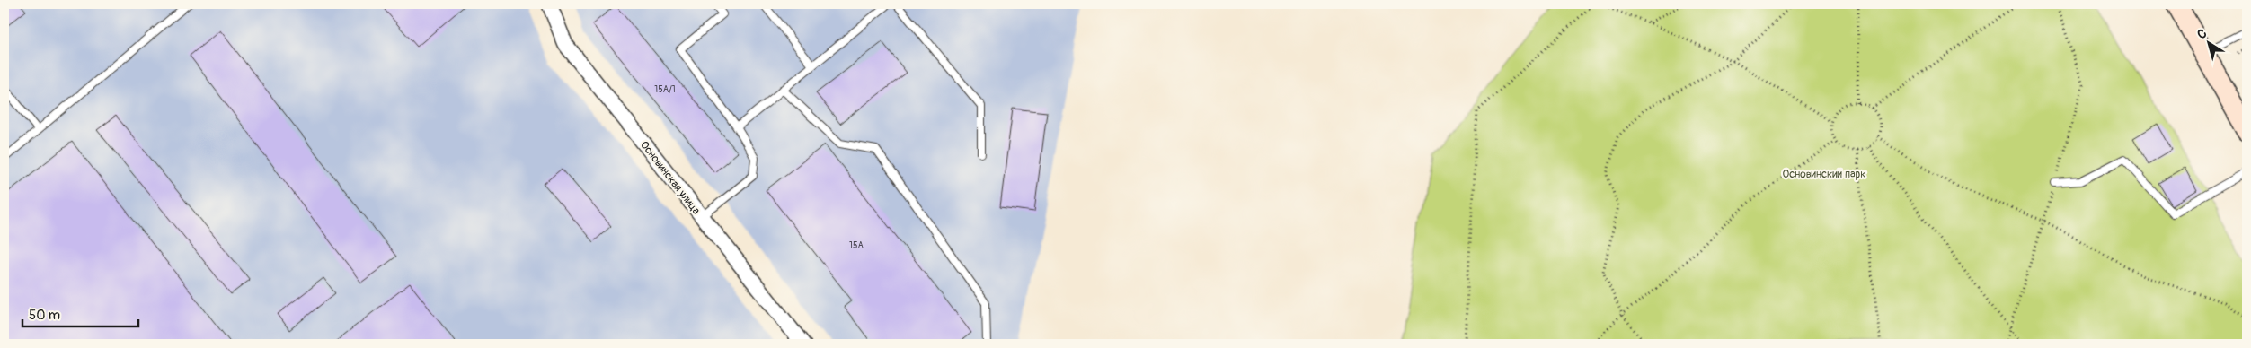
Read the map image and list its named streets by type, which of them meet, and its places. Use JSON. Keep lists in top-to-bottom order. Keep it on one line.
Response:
{"streets":{"street":["Основинская улица"]},"parks":["Основинский парк"],"house_numbers":["15А/1","15А"],"scale_bar":"50 m","north":"top left"}
